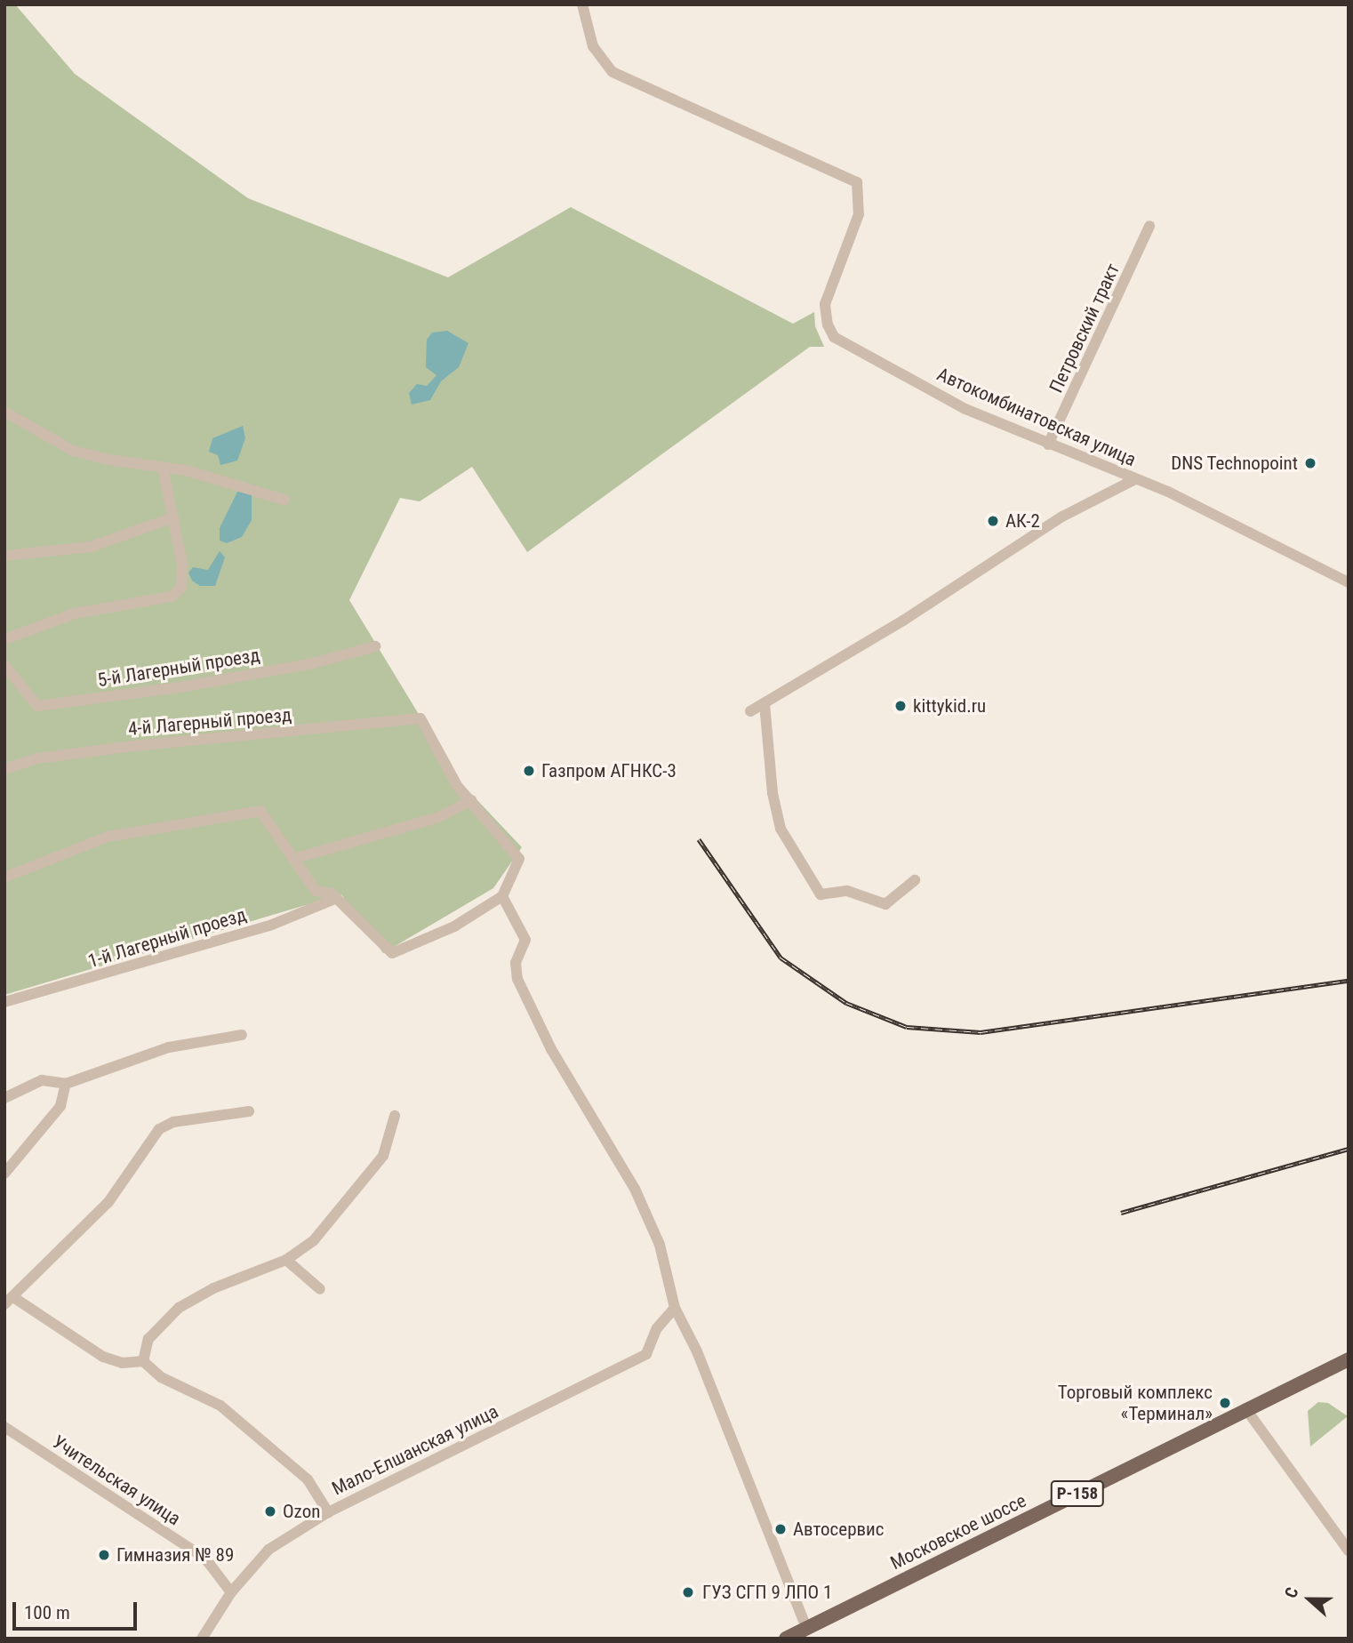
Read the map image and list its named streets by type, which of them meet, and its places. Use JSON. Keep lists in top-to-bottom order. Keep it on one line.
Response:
{"streets":{"main road":["Р-158","Московское шоссе"],"street":["Петровский тракт","Автокомбинатовская улица","5-й Лагерный проезд","4-й Лагерный проезд","1-й Лагерный проезд","Мало-Елшанская улица","Учительская улица"]},"crossings":[["Петровский тракт","Автокомбинатовская улица"],["Мало-Елшанская улица","Учительская улица"]],"places":["DNS Technopoint","АК-2","kittykid.ru","Газпром АГНКС-3","Торговый комплекс «Терминал»","Ozon","Автосервис","Гимназия № 89","ГУЗ СГП 9 ЛПО 1"],"scale_bar":"100 m","north":"left"}
